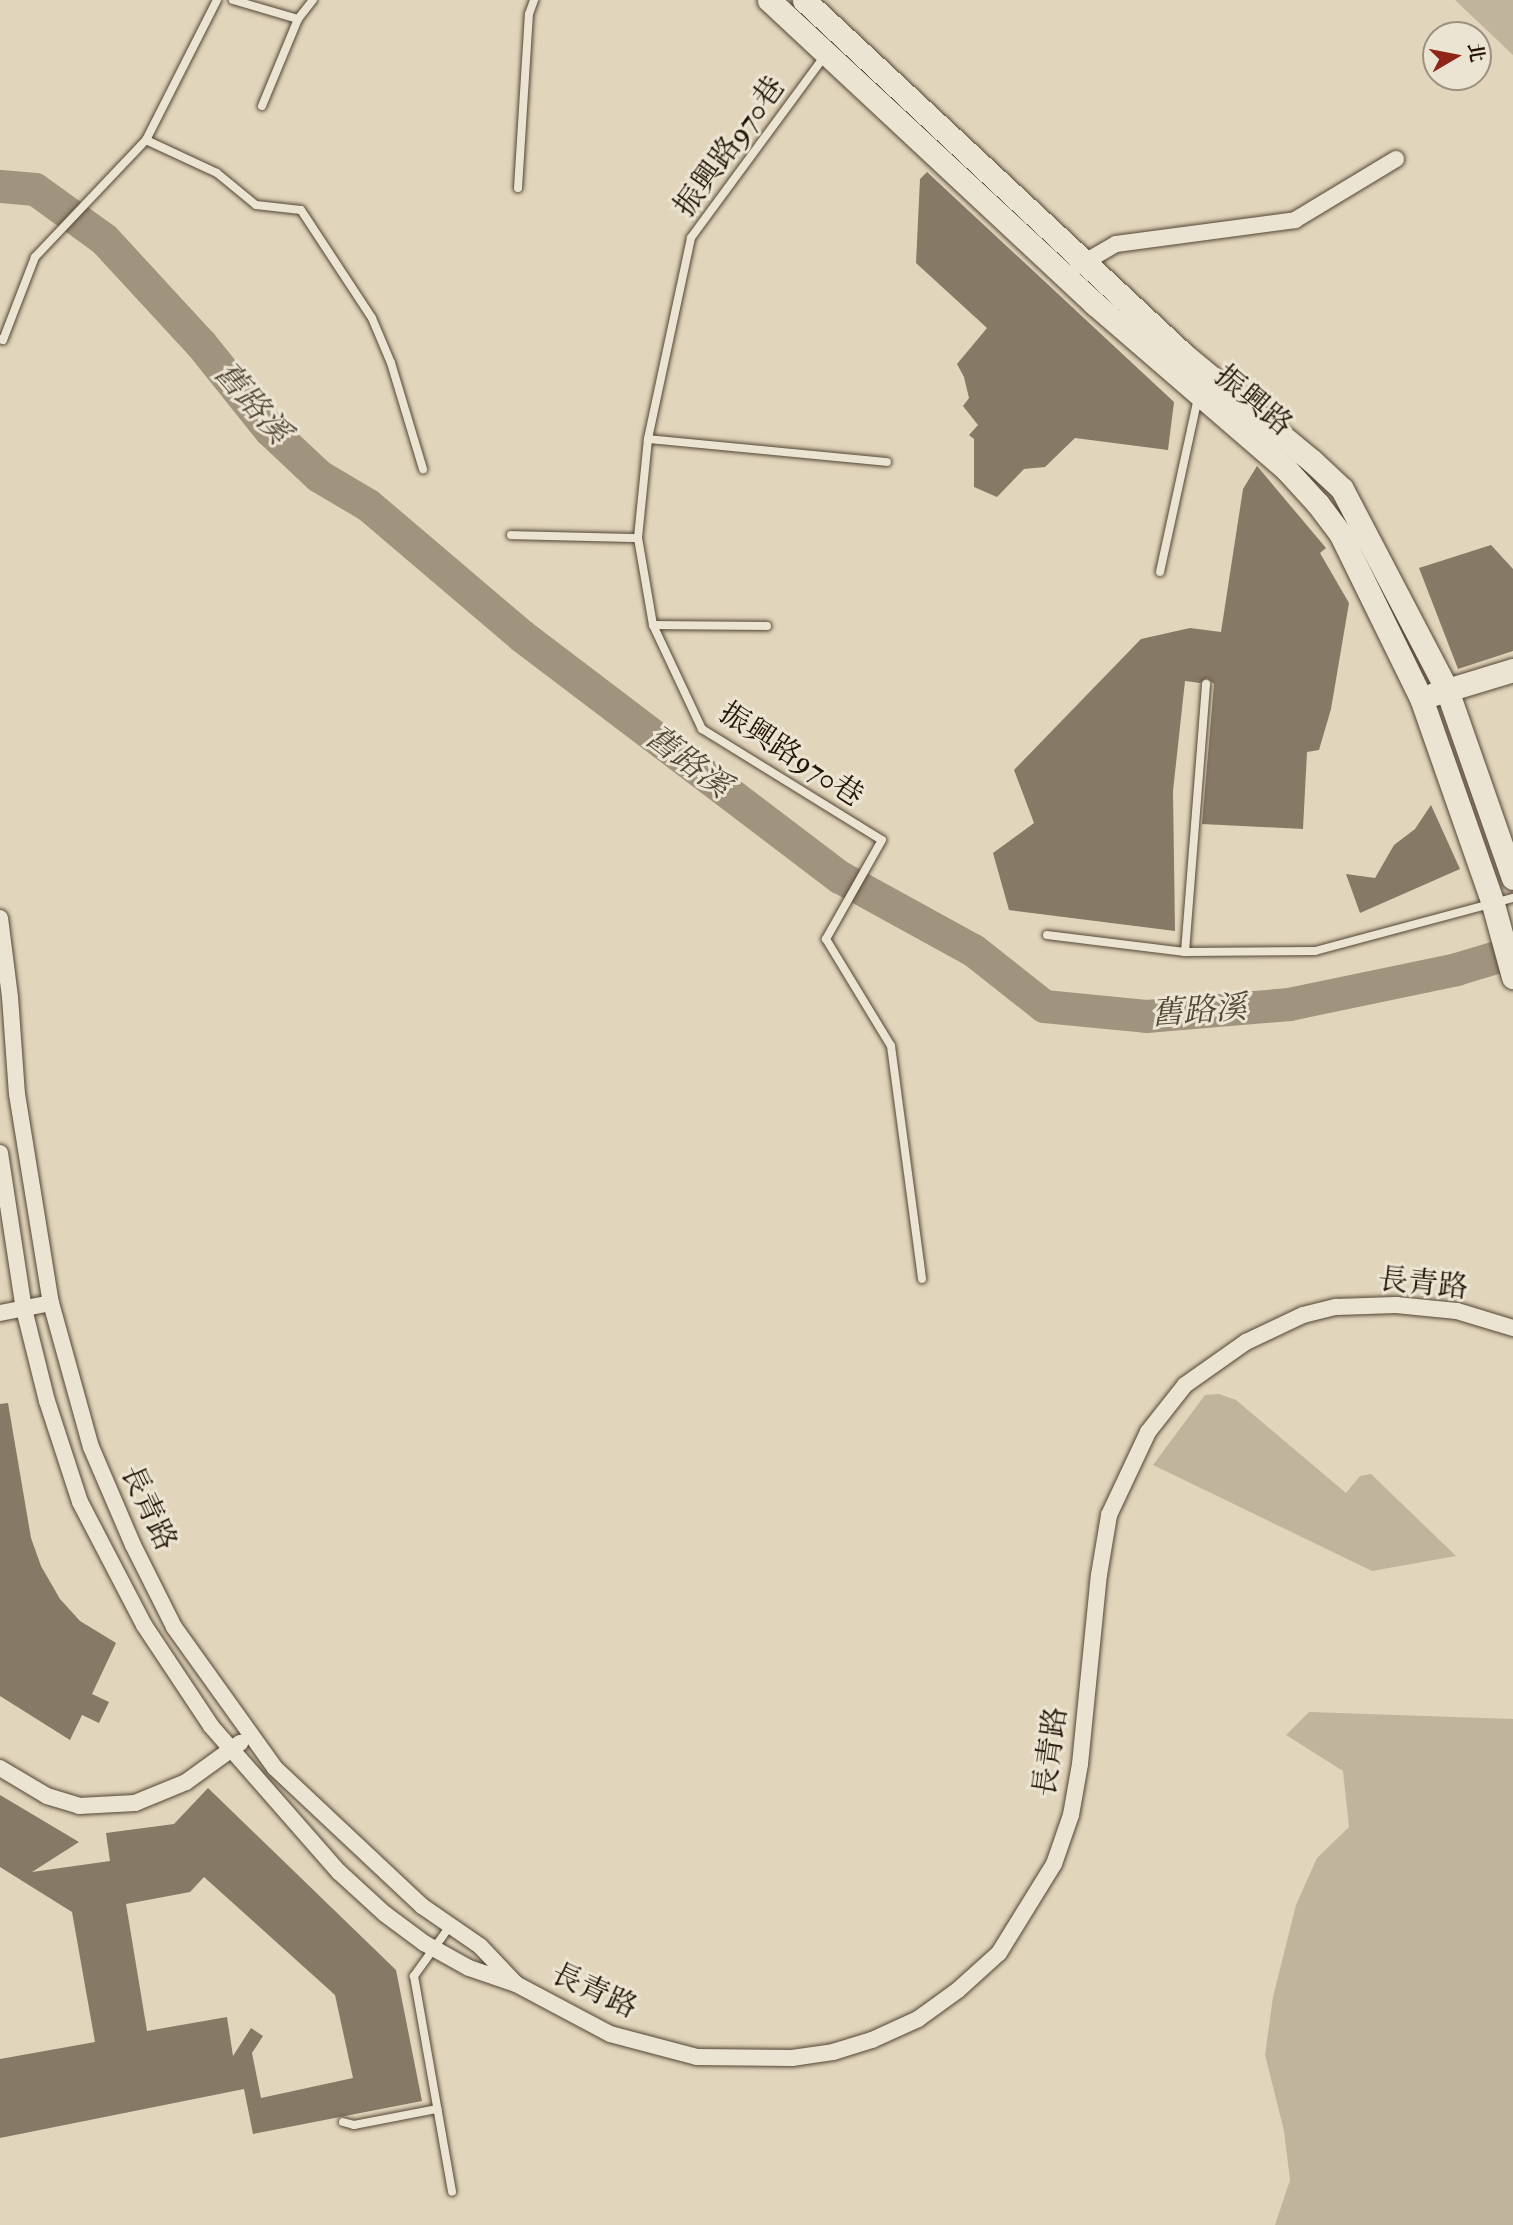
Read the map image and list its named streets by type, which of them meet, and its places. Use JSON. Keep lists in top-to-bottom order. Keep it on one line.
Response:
{"streets":{"street":["振興路","長青路"],"lane":["振興路970巷"]},"crossings":[["振興路970巷","振興路"]],"water":["舊路溪"],"north":"right"}
